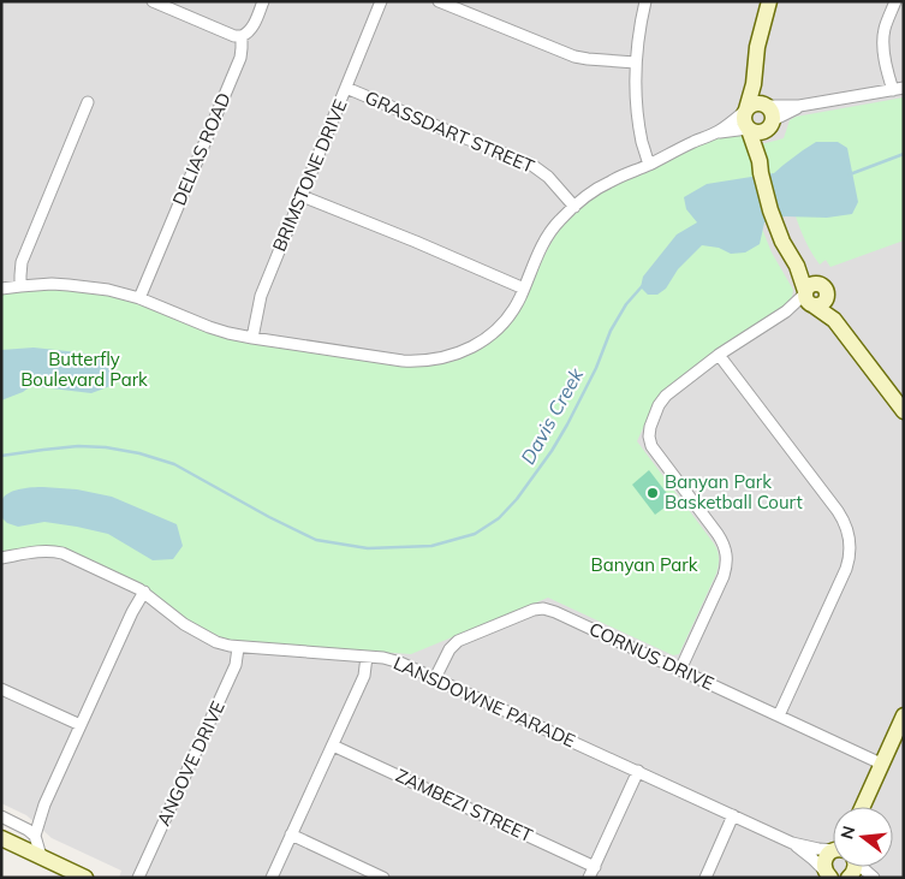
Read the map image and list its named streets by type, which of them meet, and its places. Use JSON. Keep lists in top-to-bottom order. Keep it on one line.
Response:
{"streets":{"street":["GRASSDART STREET","DELIAS ROAD","BRIMSTONE DRIVE","CORNUS DRIVE","LANSDOWNE PARADE","ANGOVE DRIVE","ZAMBEZI STREET"]},"crossings":[["GRASSDART STREET","BRIMSTONE DRIVE"],["CORNUS DRIVE","LANSDOWNE PARADE"],["LANSDOWNE PARADE","ANGOVE DRIVE"]],"water":["Davis Creek"],"parks":["Butterfly Boulevard Park","Banyan Park"],"places":["Banyan Park Basketball Court"],"north":"left"}
